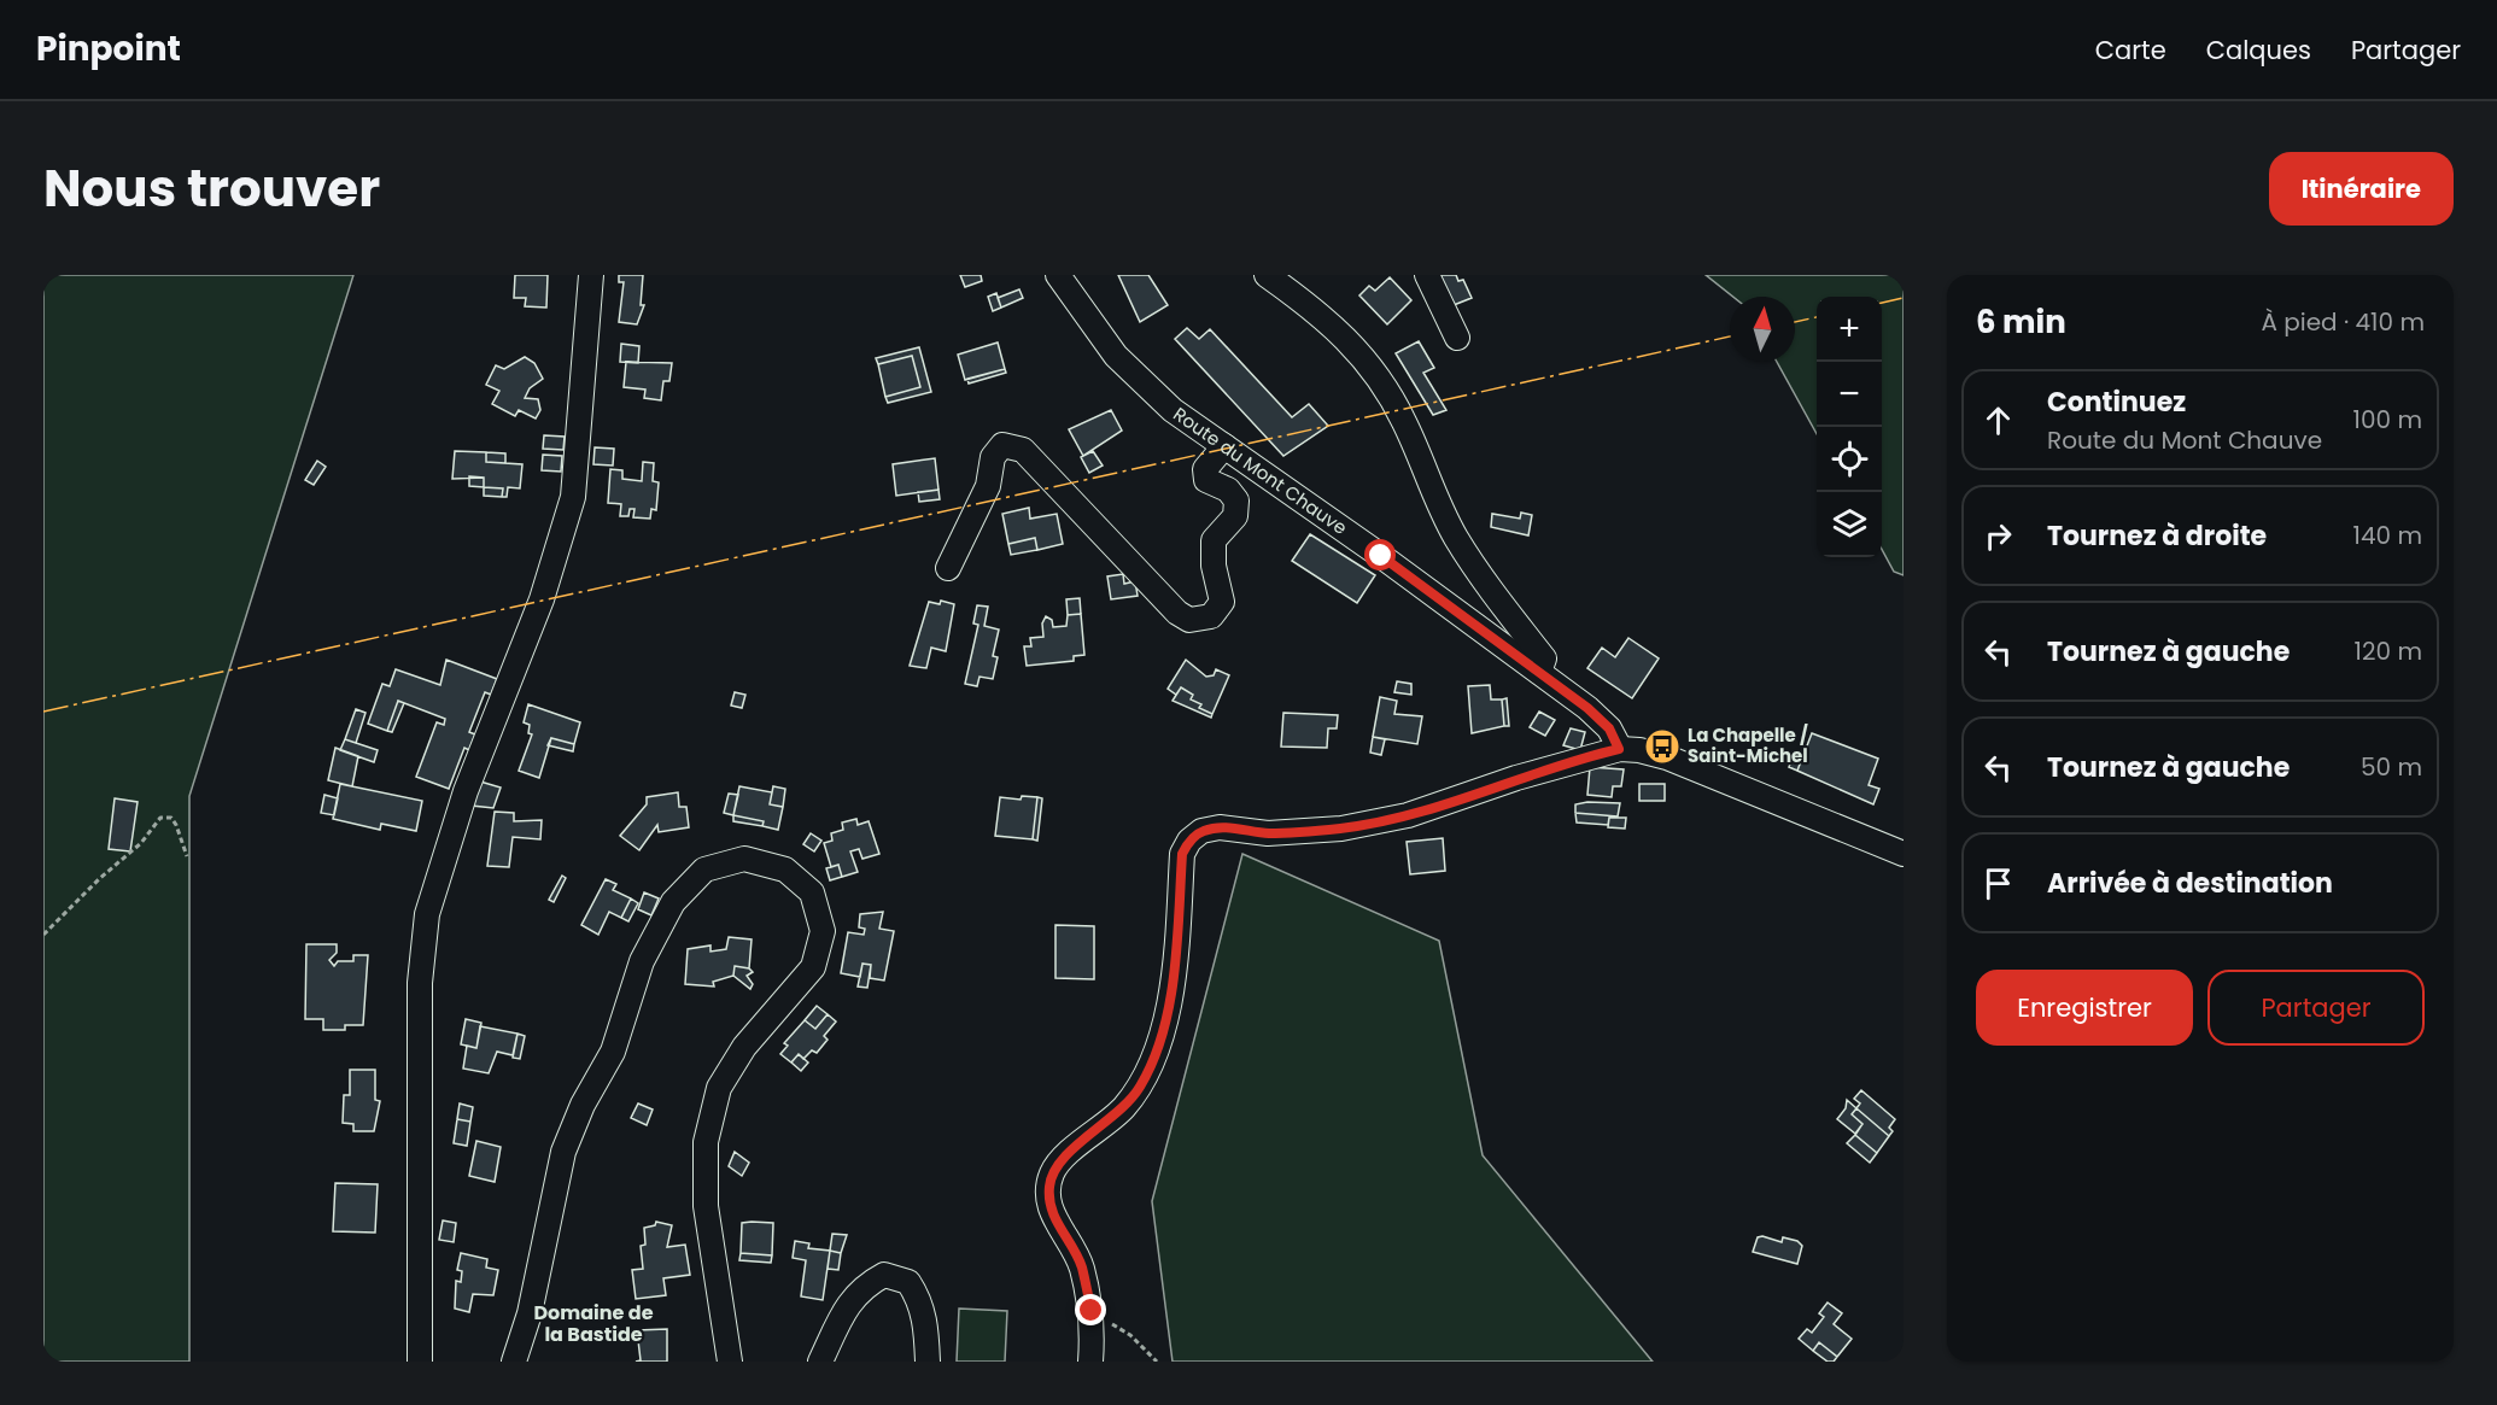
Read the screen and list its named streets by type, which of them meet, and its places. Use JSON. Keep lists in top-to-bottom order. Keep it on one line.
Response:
{"streets":{"street":["Route du Mont Chauve"]},"districts":["Domaine de la Bastide"],"places":{"bus stop":["La Chapelle / Saint-Michel"]},"north":"top","page":{"header":"Pinpoint","nav":["Carte","Calques","Partager"],"title":"Nous trouver","buttons":["Itinéraire",["Enregistrer","Partager"]],"heading":["6 min","À pied · 410 m"],"map_buttons":["+","−"],"list":[["Continuez","Route du Mont Chauve","100 m"],["Tournez à droite","140 m"],["Tournez à gauche","120 m"],["Tournez à gauche","50 m"],"Arrivée à destination"]}}
